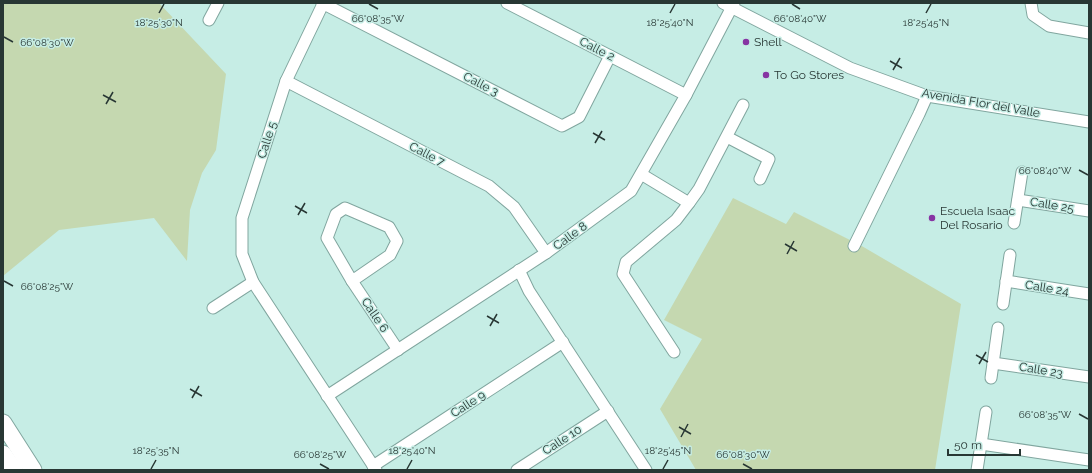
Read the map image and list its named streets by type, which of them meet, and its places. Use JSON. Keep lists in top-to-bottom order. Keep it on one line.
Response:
{"streets":{"street":["Calle 2","Calle 3","Avenida Flor del Valle","Calle 5","Calle 7","Calle 25","Calle 8","Calle 24","Calle 6","Calle 23","Calle 9","Calle 10"]},"crossings":[["Calle 2","Calle 3"],["Calle 2","Calle 8"],["Calle 3","Calle 5"],["Avenida Flor del Valle","Calle 8"],["Calle 5","Calle 7"],["Calle 5","Calle 8"],["Calle 5","Calle 9"],["Calle 7","Calle 8"],["Calle 8","Calle 6"]],"places":["Shell","To Go Stores","Escuela Isaac Del Rosario"],"scale_bar":"50 m","coordinates":["66°08'35\"W","66°08'40\"W","18°25'30\"N","18°25'40\"N","18°25'45\"N","66°08'30\"W","66°08'25\"W","18°25'35\"N"]}
